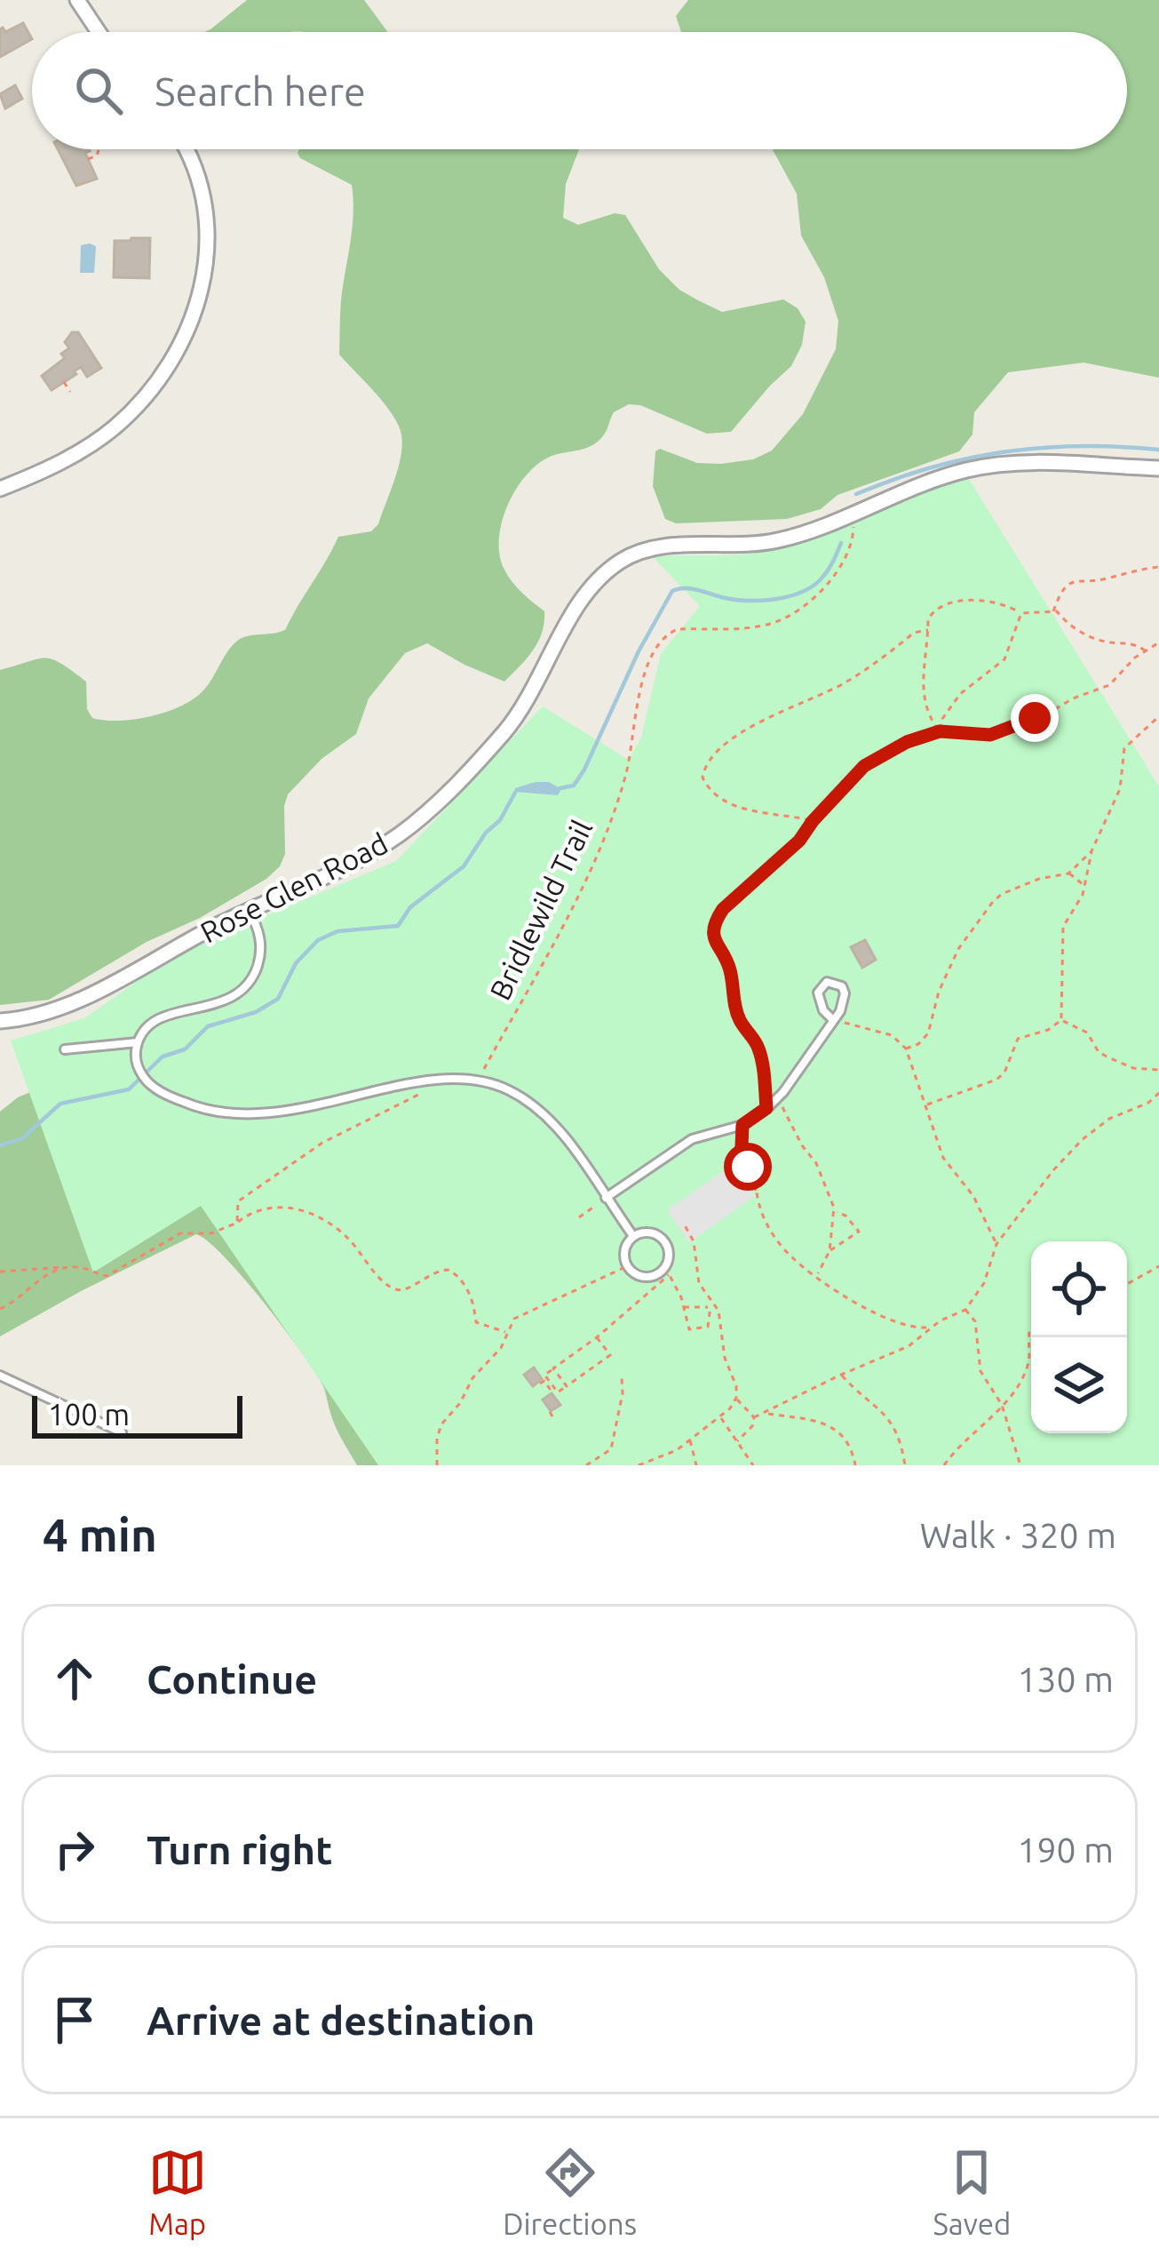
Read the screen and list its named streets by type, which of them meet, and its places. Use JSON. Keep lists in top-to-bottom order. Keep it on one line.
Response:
{"streets":{"street":["Rose Glen Road"],"path":["Bridlewild Trail"]},"crossings":[["Rose Glen Road","Bridlewild Trail"]],"scale_bar":"100 m","page":{"search":"Search here","scale":"100 m","heading":["4 min","Walk · 320 m"],"list":[["Continue","130 m"],["Turn right","190 m"],"Arrive at destination"],"nav":["Map","Directions","Saved"]}}
